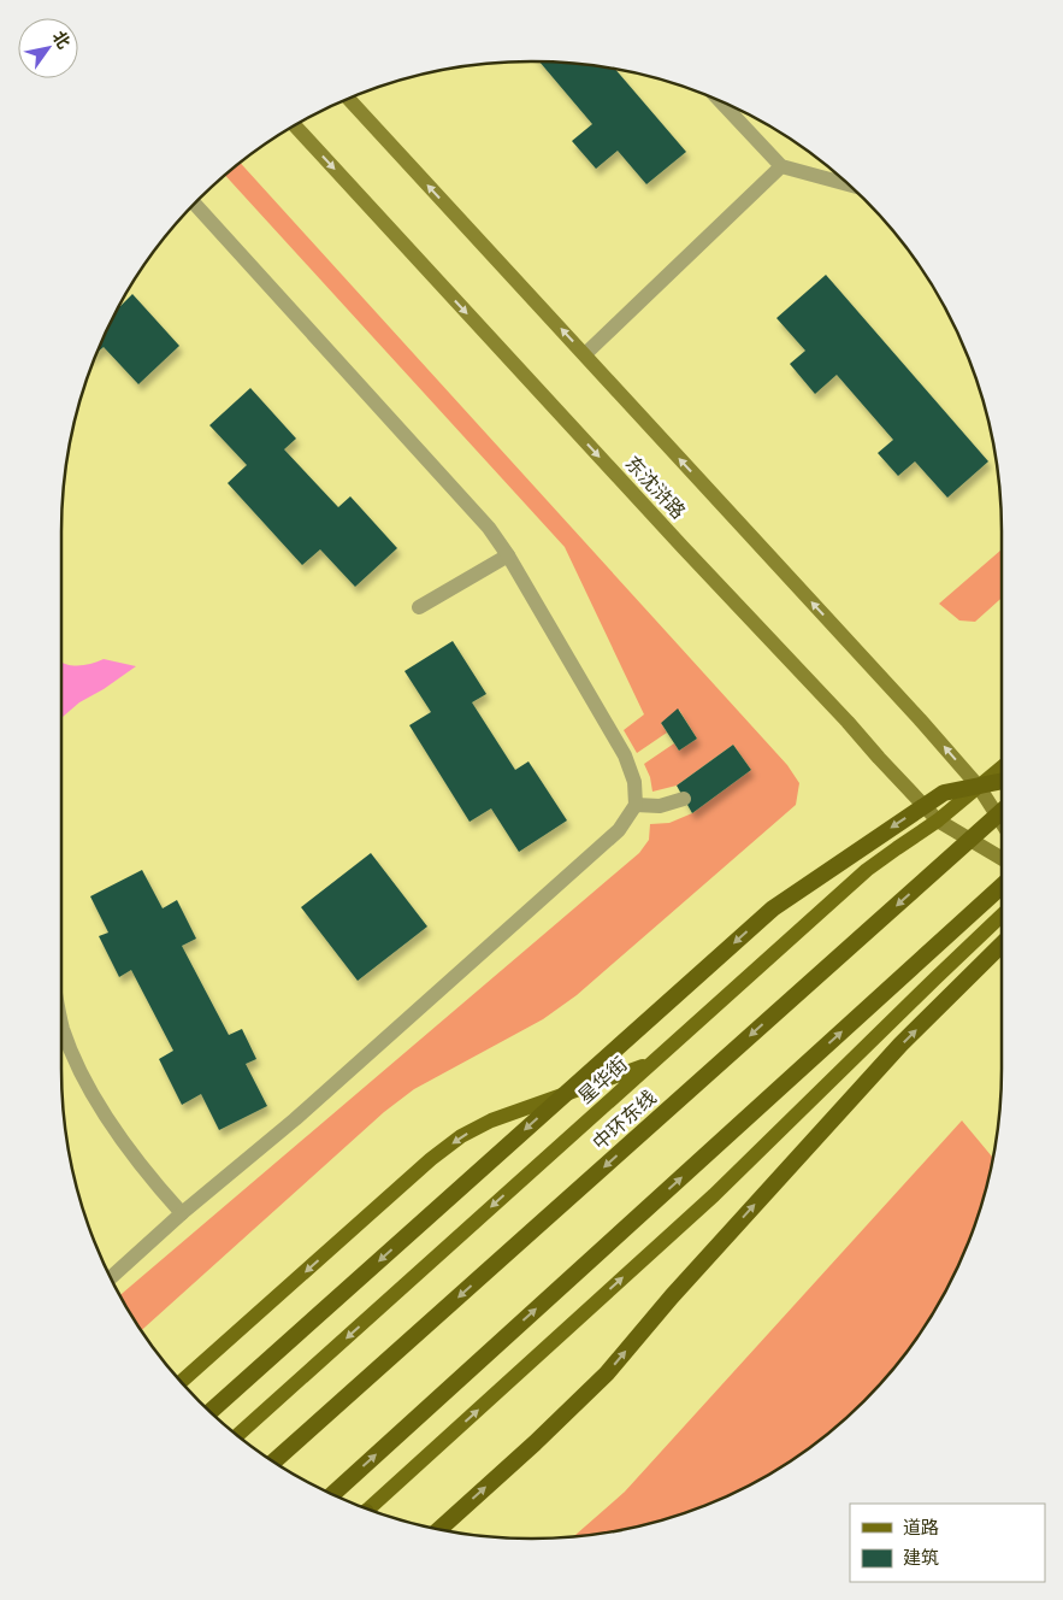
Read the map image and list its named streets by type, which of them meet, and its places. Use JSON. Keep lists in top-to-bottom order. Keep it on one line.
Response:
{"streets":{"highway":["中环东线"],"main road":["东沈浒路","星华街"]},"crossings":[["东沈浒路","星华街"]],"legend":["道路","建筑"],"north":"top right"}
